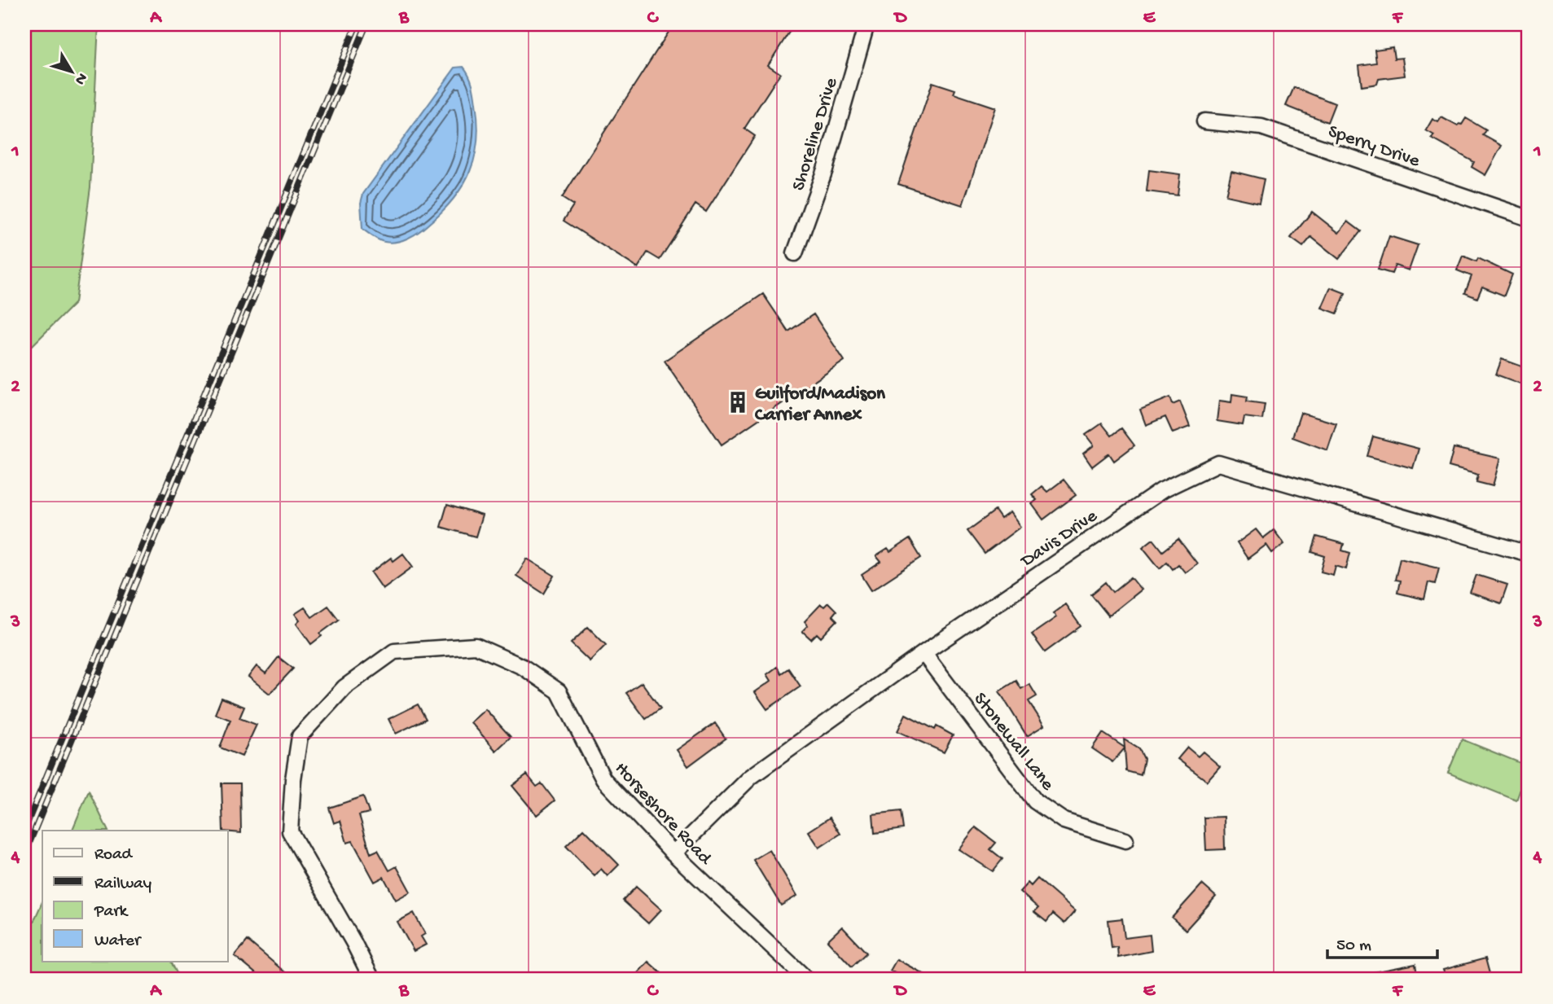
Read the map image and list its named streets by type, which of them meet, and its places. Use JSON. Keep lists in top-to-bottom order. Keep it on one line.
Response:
{"streets":{"street":["Shoreline Drive","Sperry Drive","Davis Drive","Stonewall Lane","Horseshore Road"]},"crossings":[["Davis Drive","Stonewall Lane"],["Davis Drive","Horseshore Road"]],"places":{"building":["Guilford/Madison Carrier Annex"]},"legend":["Road","Railway","Park","Water"],"scale_bar":"50 m","north":"bottom right","grid":{"columns":["A","B","C","D","E","F"],"rows":["1","2","3","4"]}}
